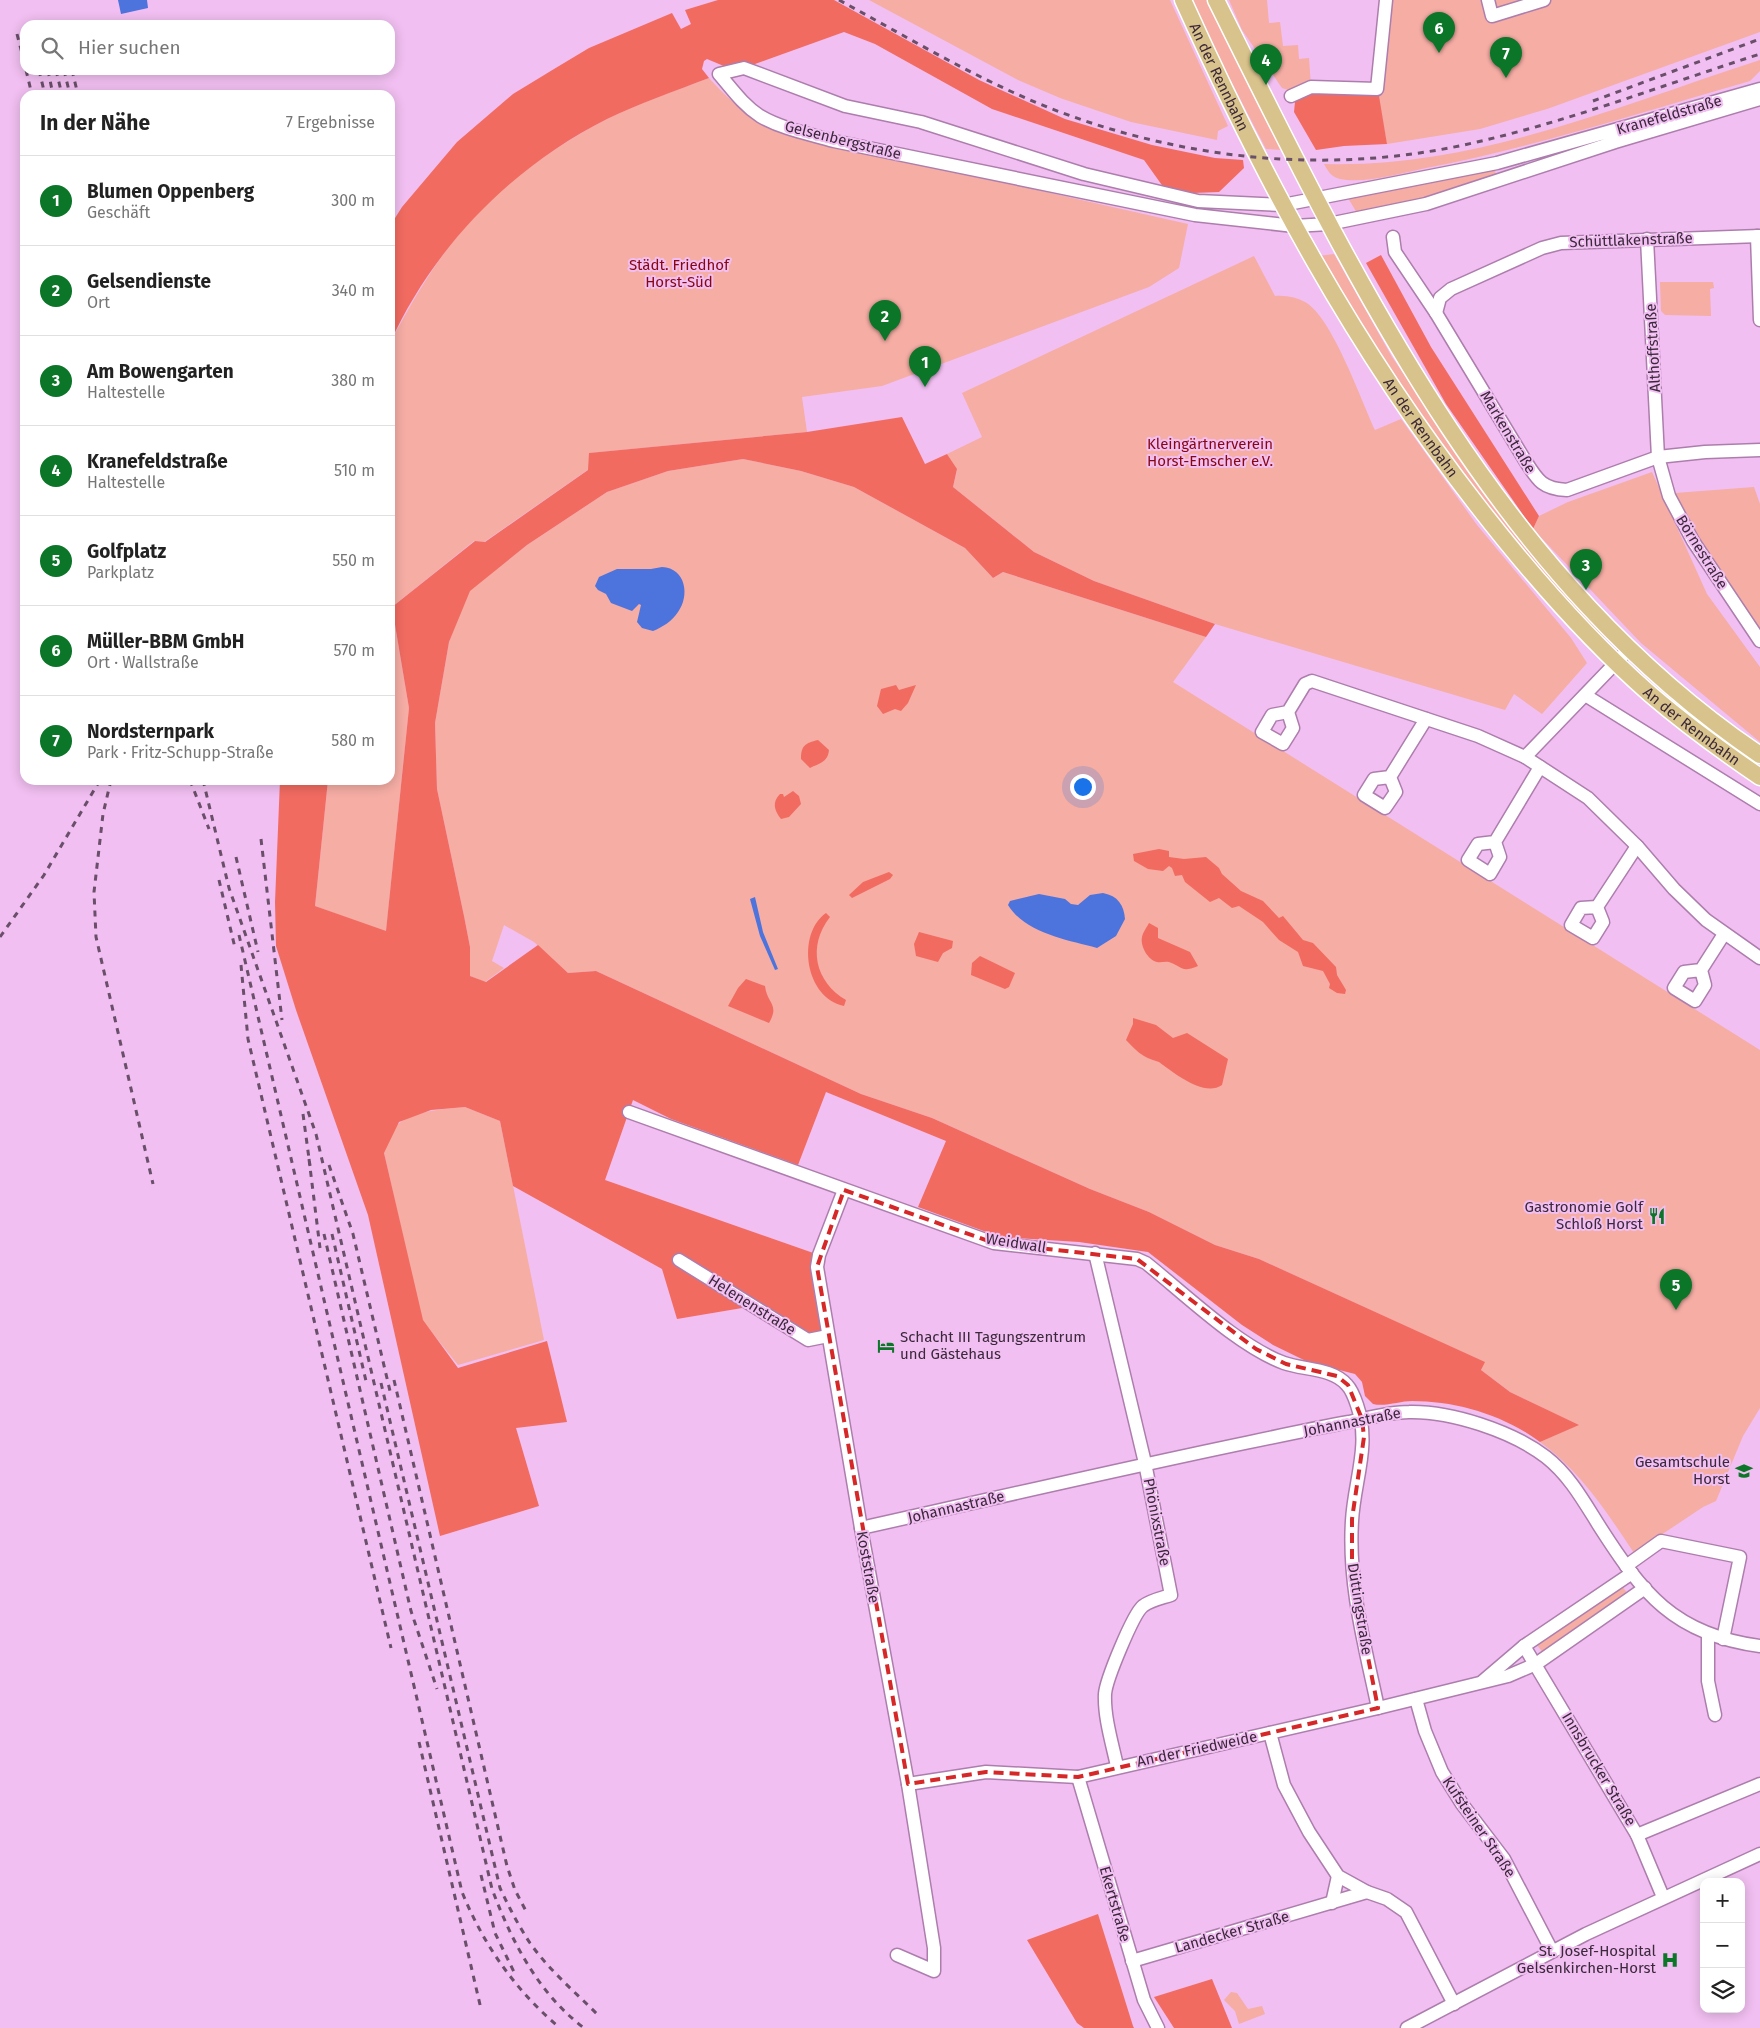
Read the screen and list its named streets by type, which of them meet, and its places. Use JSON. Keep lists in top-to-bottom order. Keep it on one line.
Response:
{"streets":{"main road":["An der Rennbahn"],"street":["Kranefeldstraße","Gelsenbergstraße","Schüttlakenstraße","Althoffstraße","Markenstraße","Börnestraße","Weidwall","Helenenstraße","Johannastraße","Phönixstraße","Koststraße","Düttingstraße","An der Friedweide","Innsbrucker Straße","Kufsteiner Straße","Ekertstraße","Landecker Straße"]},"crossings":[["An der Rennbahn","Kranefeldstraße"],["An der Rennbahn","Gelsenbergstraße"],["Kranefeldstraße","Gelsenbergstraße"],["Schüttlakenstraße","Althoffstraße"],["Schüttlakenstraße","Markenstraße"],["Althoffstraße","Markenstraße"],["Althoffstraße","Börnestraße"],["Markenstraße","Börnestraße"],["Weidwall","Johannastraße"],["Weidwall","Phönixstraße"],["Weidwall","Koststraße"],["Weidwall","Düttingstraße"],["Helenenstraße","Koststraße"],["Johannastraße","Phönixstraße"],["Johannastraße","Koststraße"],["Johannastraße","Düttingstraße"],["Johannastraße","An der Friedweide"],["Phönixstraße","An der Friedweide"],["Koststraße","An der Friedweide"],["Düttingstraße","An der Friedweide"],["An der Friedweide","Innsbrucker Straße"],["An der Friedweide","Kufsteiner Straße"],["An der Friedweide","Ekertstraße"],["Ekertstraße","Landecker Straße"]],"parks":["Städt. Friedhof Horst-Süd","Kleingärtnerverein Horst-Emscher e.V."],"places":{"restaurant":["Gastronomie Golf Schloß Horst"],"hotel":["Schacht III Tagungszentrum und Gästehaus"],"school or university":["Gesamtschule Horst"],"hospital":["St. Josef-Hospital Gelsenkirchen-Horst"]},"page":{"pins":["6","7","4","2","1","3","5"],"search":"Hier suchen","heading":["In der Nähe","7 Ergebnisse"],"list":[{"mark":"1","name":"Blumen Oppenberg","note":"Geschäft","value":"300 m"},{"mark":"2","name":"Gelsendienste","note":"Ort","value":"340 m"},{"mark":"3","name":"Am Bowengarten","note":"Haltestelle","value":"380 m"},{"mark":"4","name":"Kranefeldstraße","note":"Haltestelle","value":"510 m"},{"mark":"5","name":"Golfplatz","note":"Parkplatz","value":"550 m"},{"mark":"6","name":"Müller-BBM GmbH","note":"Ort · Wallstraße","value":"570 m"},{"mark":"7","name":"Nordsternpark","note":"Park · Fritz-Schupp-Straße","value":"580 m"}],"map_buttons":["+","−"]}}
